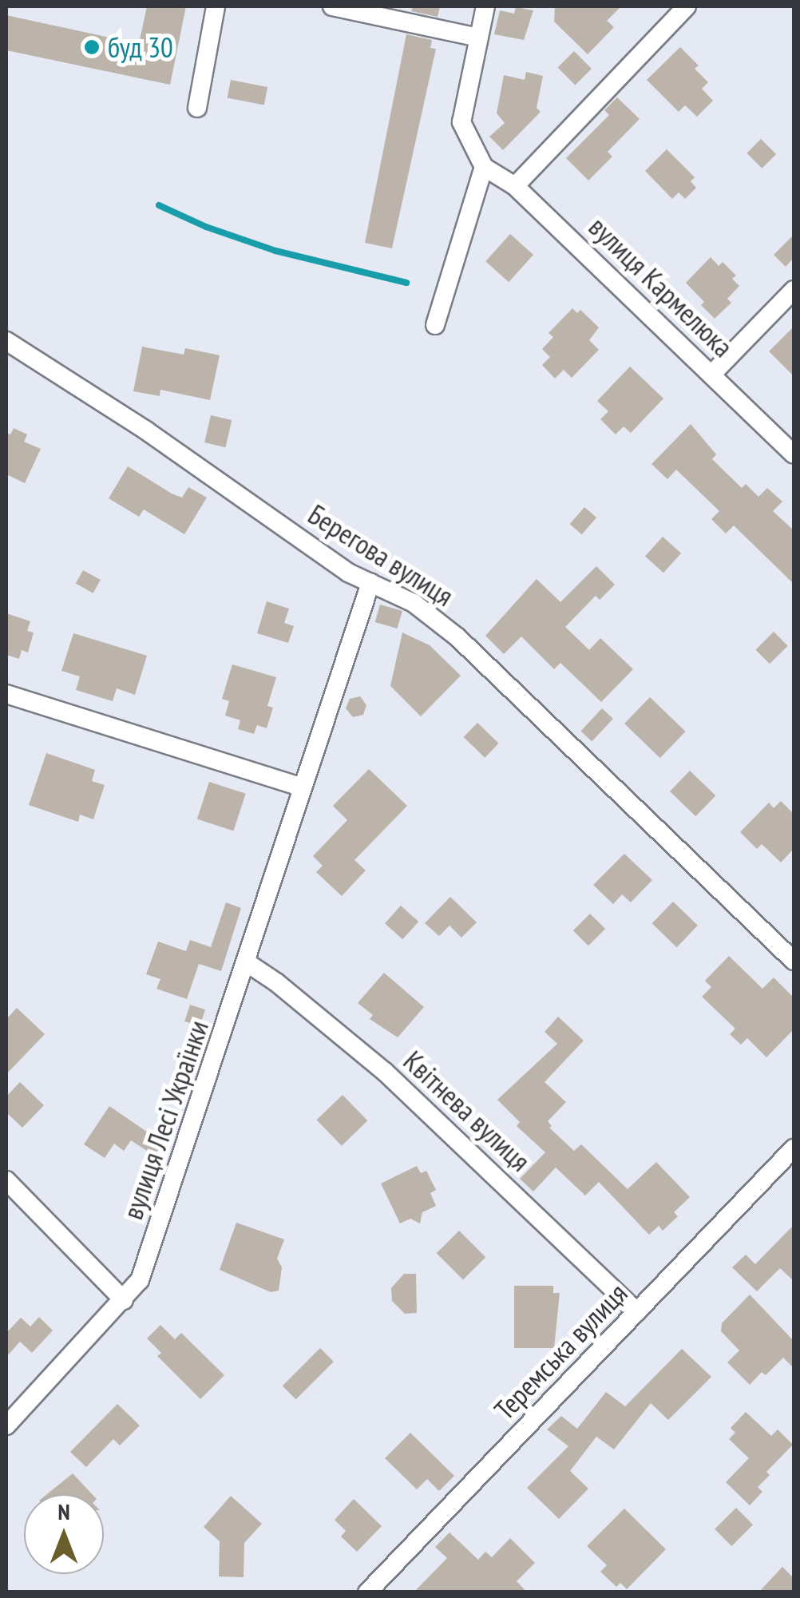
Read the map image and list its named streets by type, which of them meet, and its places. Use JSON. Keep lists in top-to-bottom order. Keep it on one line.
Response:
{"streets":{"street":["вулиця Кармелюка","Берегова вулиця","Квітнева вулиця","вулиця Лесі Українки","Теремська вулиця"]},"crossings":[["Берегова вулиця","вулиця Лесі Українки"],["Квітнева вулиця","вулиця Лесі Українки"],["Квітнева вулиця","Теремська вулиця"]],"places":["буд 30"],"north":"top"}
